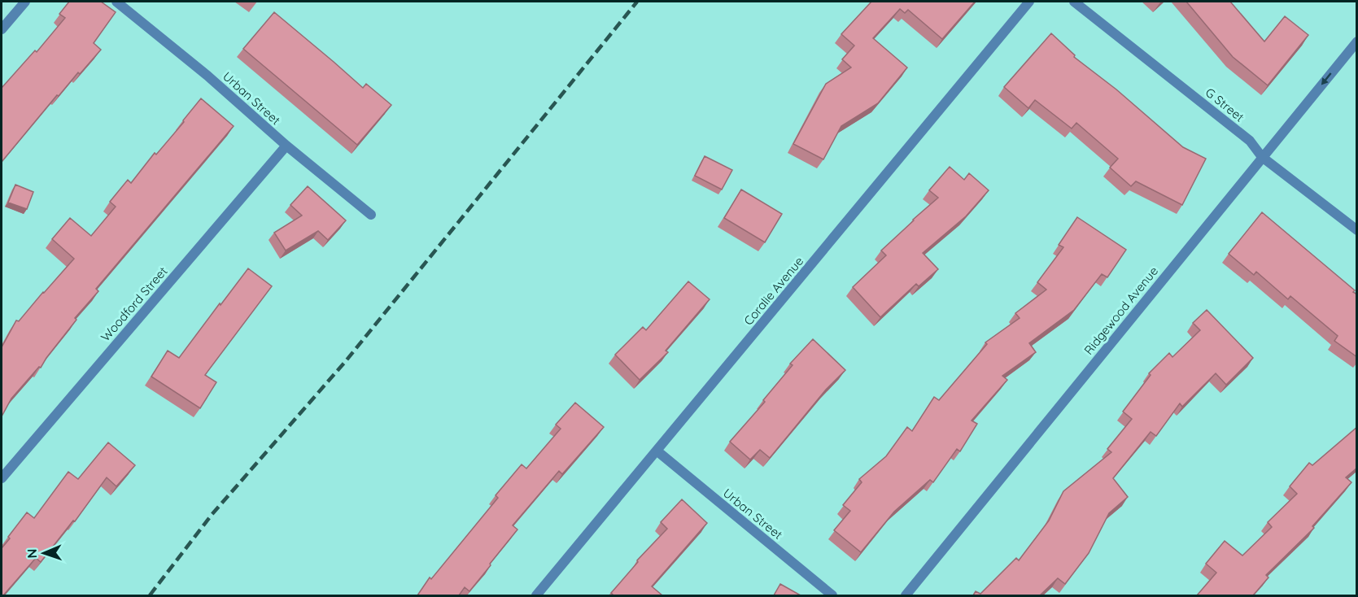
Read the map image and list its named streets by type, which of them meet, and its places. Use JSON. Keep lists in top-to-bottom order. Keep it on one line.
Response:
{"streets":{"street":["Urban Street","G Street","Coralie Avenue","Woodford Street","Ridgewood Avenue"]},"crossings":[["Urban Street","Coralie Avenue"],["Urban Street","Woodford Street"],["G Street","Ridgewood Avenue"]],"north":"left"}
